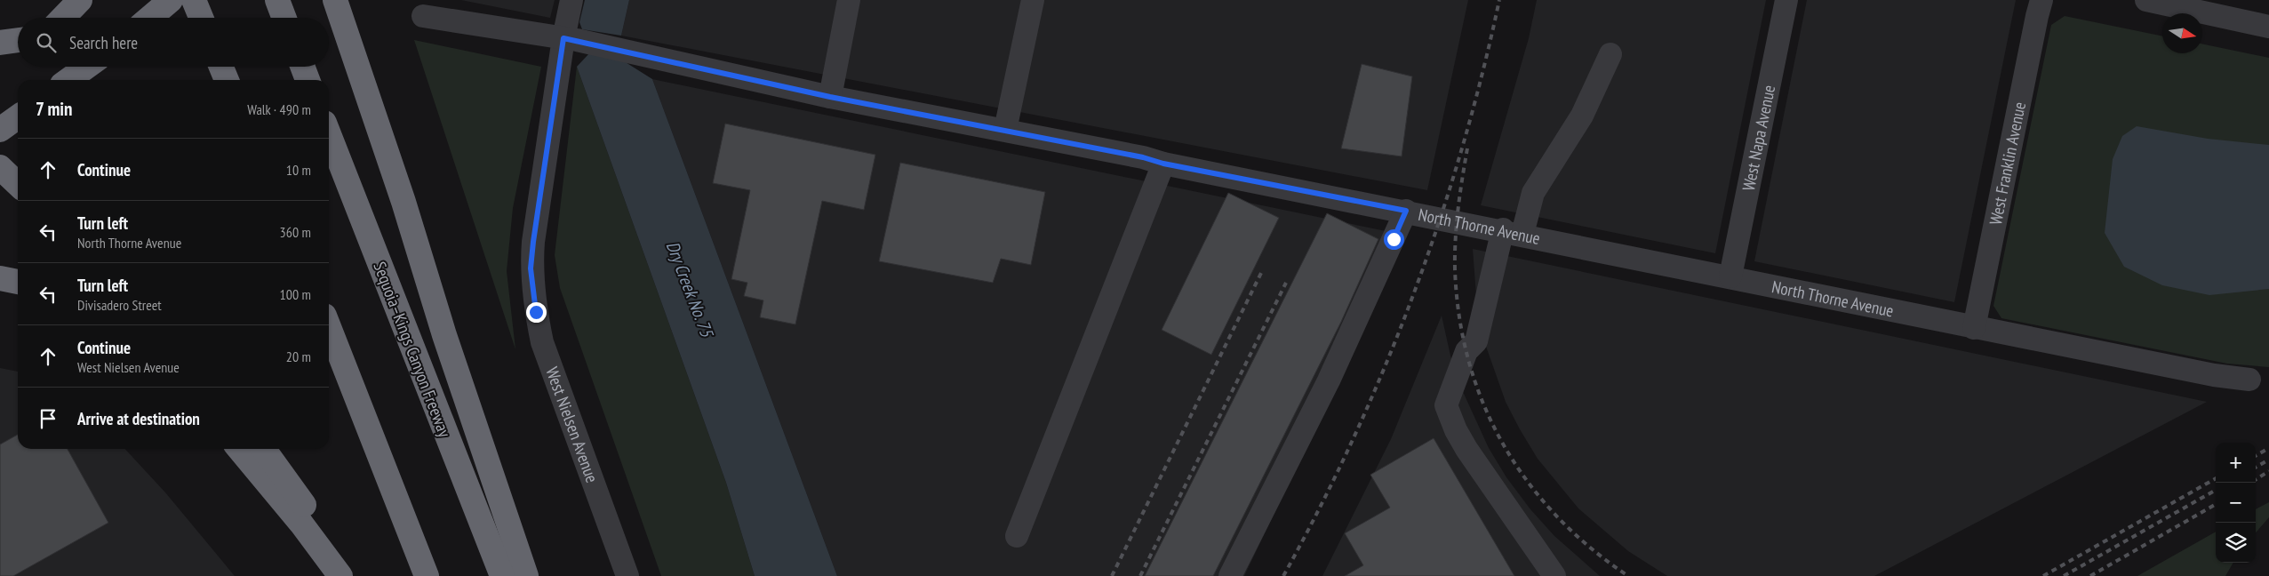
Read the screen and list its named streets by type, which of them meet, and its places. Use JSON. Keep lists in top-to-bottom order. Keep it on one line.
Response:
{"streets":{"highway":["Sequoia–Kings Canyon Freeway"],"street":["West Napa Avenue","West Franklin Avenue","North Thorne Avenue","West Nielsen Avenue"]},"crossings":[["West Napa Avenue","North Thorne Avenue"],["West Franklin Avenue","North Thorne Avenue"],["North Thorne Avenue","West Nielsen Avenue"]],"water":["Dry Creek No. 75"],"north":"right","page":{"search":"Search here","heading":["7 min","Walk · 490 m"],"list":[["Continue","10 m"],["Turn left","North Thorne Avenue","360 m"],["Turn left","Divisadero Street","100 m"],["Continue","West Nielsen Avenue","20 m"],"Arrive at destination"],"map_buttons":["+","−"]}}
